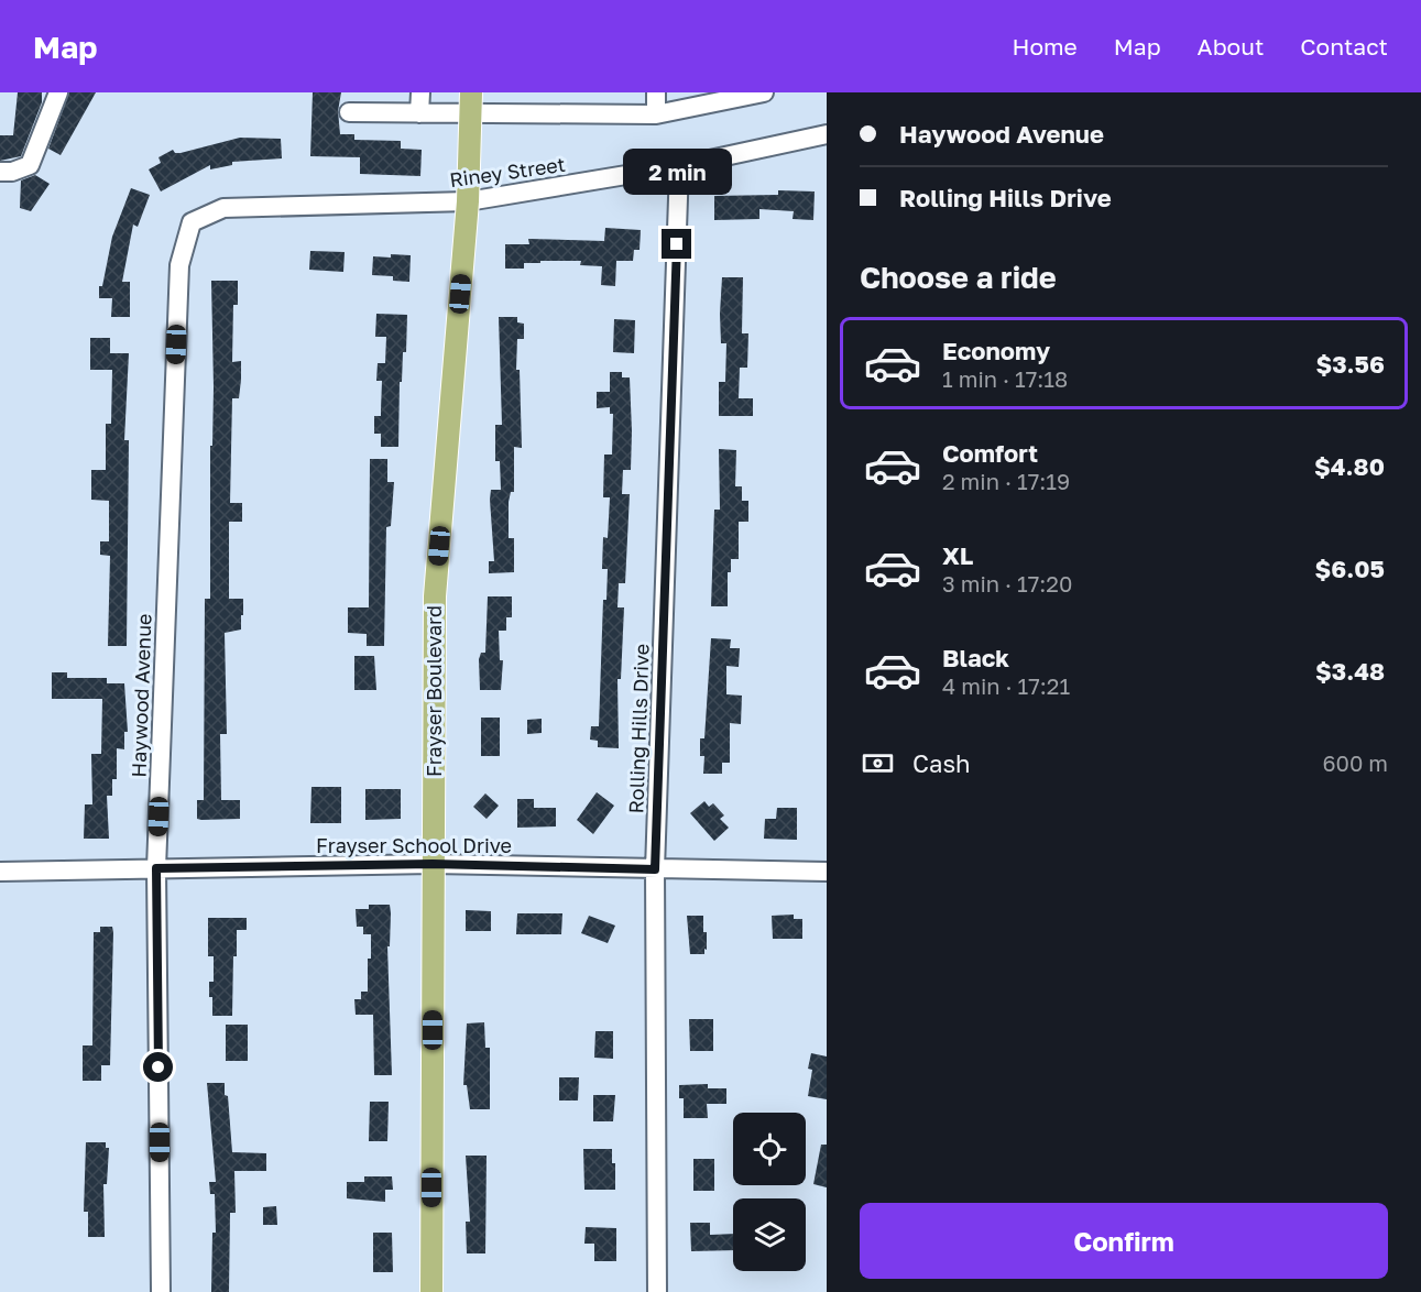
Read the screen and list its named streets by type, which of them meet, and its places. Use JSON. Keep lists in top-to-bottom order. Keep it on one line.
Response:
{"streets":{"main road":["Frayser Boulevard"],"street":["Riney Street","Haywood Avenue","Rolling Hills Drive","Frayser School Drive"]},"crossings":[["Riney Street","Frayser Boulevard"],["Riney Street","Haywood Avenue"],["Riney Street","Rolling Hills Drive"],["Frayser Boulevard","Frayser School Drive"],["Haywood Avenue","Frayser School Drive"],["Rolling Hills Drive","Frayser School Drive"]],"page":{"header":"Map","nav":["Home","Map","About","Contact"],"banner":["Haywood Avenue","Rolling Hills Drive"],"bubble":"2 min","heading":"Choose a ride","list":[{"name":"Economy","note":"1 min · 17:18","value":"$3.56"},{"name":"Comfort","note":"2 min · 17:19","value":"$4.80"},{"name":"XL","note":"3 min · 17:20","value":"$6.05"},{"name":"Black","note":"4 min · 17:21","value":"$3.48"}],"pay":["Cash","600 m"],"buttons":"Confirm"}}
